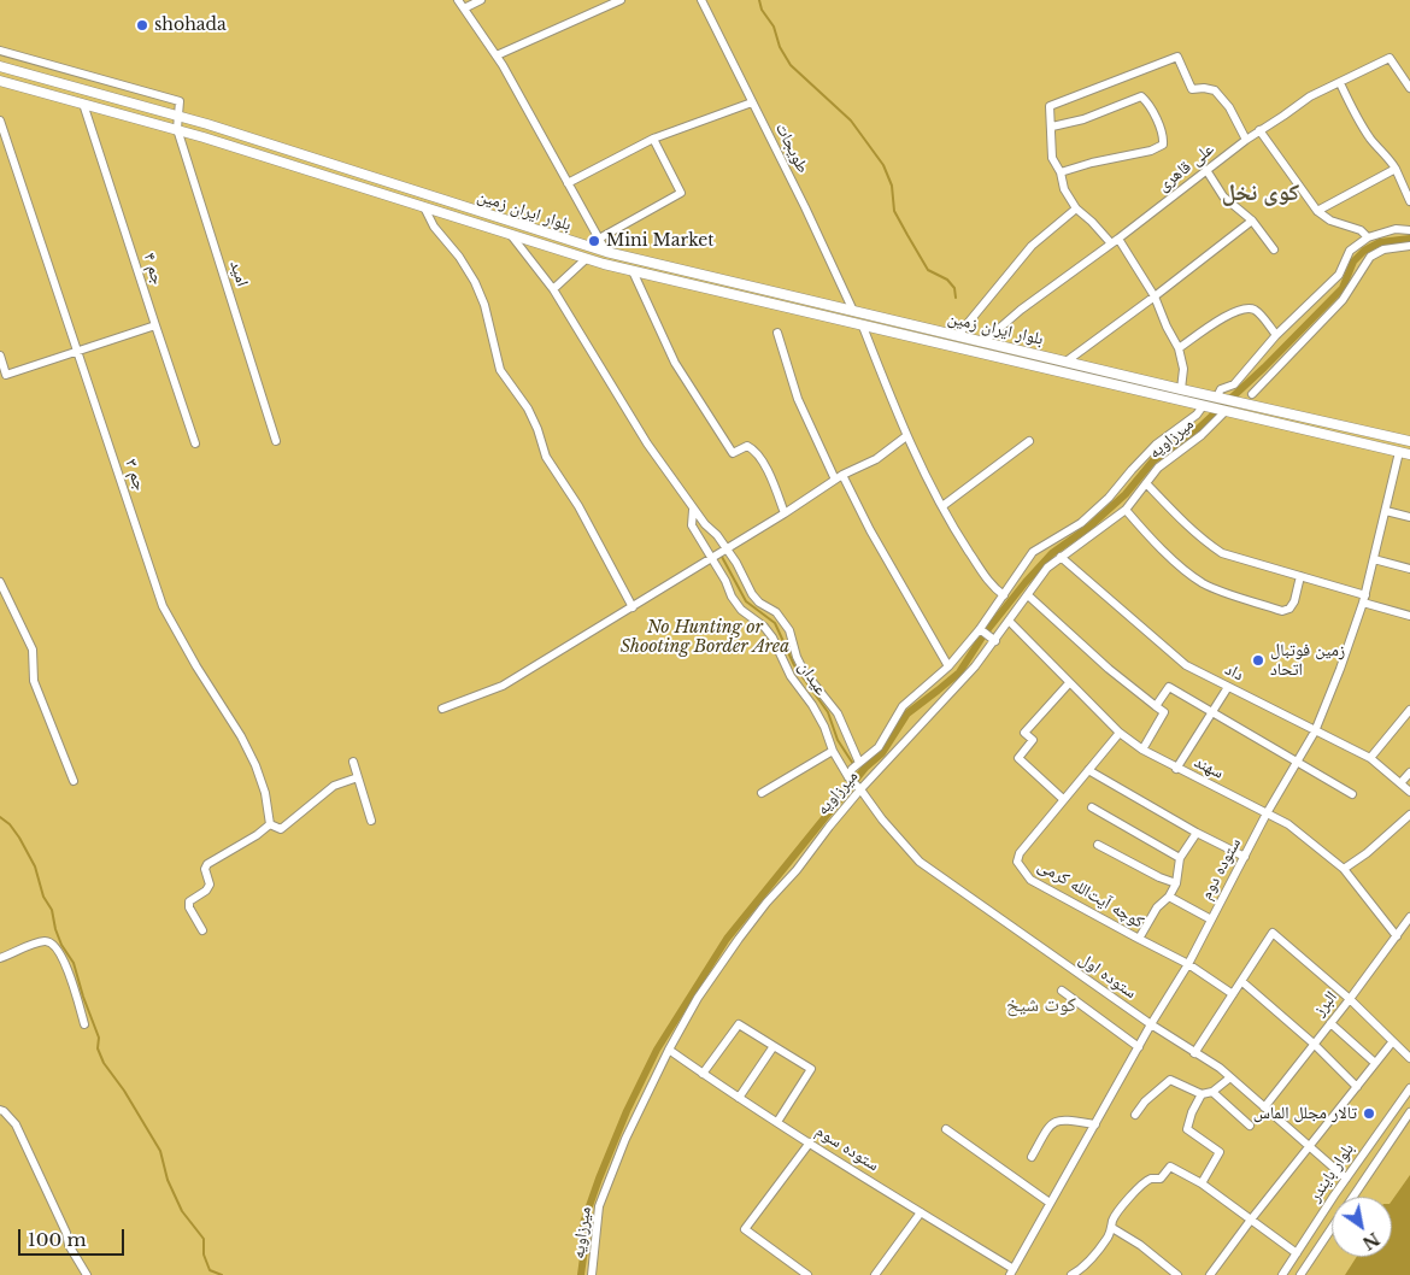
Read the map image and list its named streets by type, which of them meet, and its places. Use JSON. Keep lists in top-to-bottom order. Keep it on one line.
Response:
{"streets":{"main road":["بلوار ایران زمین"],"street":["طویجات","علی قاهری","جم ۴","امید","میرزاویه","جم ۳","داد","عیدان","سهند","ستوده دوم","کوچه آیت‌الله کرمی","ستوده اول","البرز","ستوده سوم","بلوار بایندر"]},"crossings":[["طویجات","بلوار ایران زمین"],["علی قاهری","بلوار ایران زمین"],["بلوار ایران زمین","جم ۴"],["بلوار ایران زمین","امید"],["بلوار ایران زمین","میرزاویه"],["بلوار ایران زمین","عیدان"],["میرزاویه","داد"],["میرزاویه","سهند"],["میرزاویه","ستوده اول"],["میرزاویه","ستوده سوم"],["داد","ستوده دوم"],["عیدان","ستوده اول"],["سهند","ستوده دوم"],["سهند","کوچه آیت‌الله کرمی"],["سهند","البرز"],["ستوده دوم","کوچه آیت‌الله کرمی"],["ستوده دوم","ستوده اول"],["ستوده دوم","ستوده سوم"],["ستوده اول","البرز"],["ستوده اول","بلوار بایندر"]],"districts":["کوی نخل","کوت شیخ"],"parks":["No Hunting or Shooting Border Area"],"places":["shohada","Mini Market","زمین فوتبال اتحاد","تالار مجلل الماس"],"scale_bar":"100 m","north":"bottom right"}
